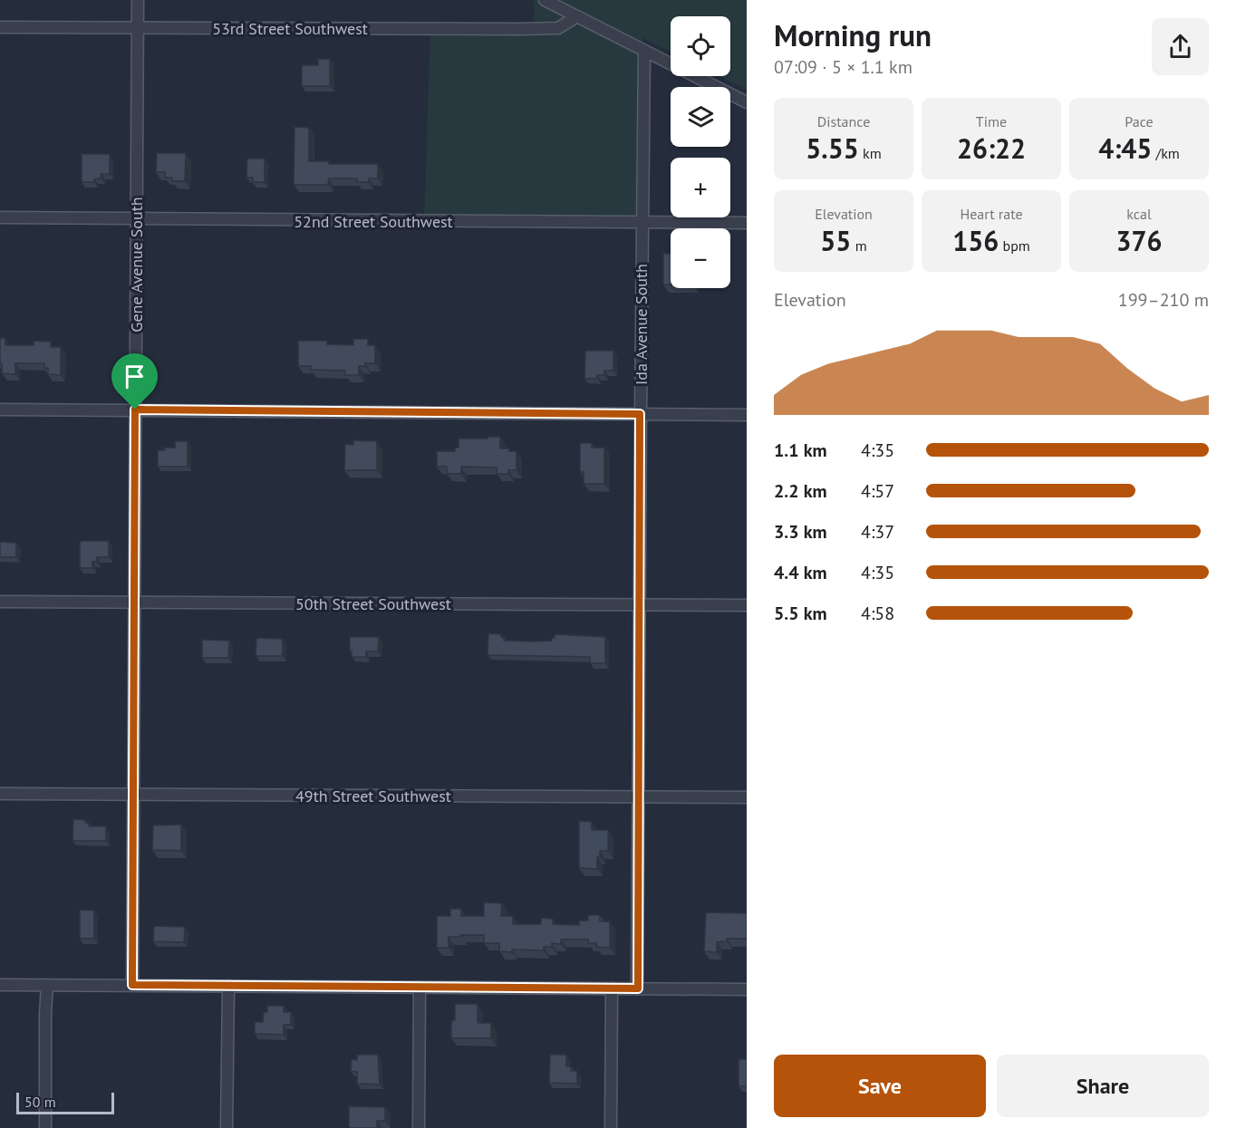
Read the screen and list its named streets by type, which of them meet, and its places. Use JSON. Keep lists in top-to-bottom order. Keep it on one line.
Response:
{"streets":{"street":["53rd Street Southwest","52nd Street Southwest","Gene Avenue South","Ida Avenue South","50th Street Southwest","49th Street Southwest"]},"crossings":[["53rd Street Southwest","Gene Avenue South"],["52nd Street Southwest","Gene Avenue South"],["52nd Street Southwest","Ida Avenue South"],["Gene Avenue South","50th Street Southwest"],["Gene Avenue South","49th Street Southwest"],["Ida Avenue South","50th Street Southwest"],["Ida Avenue South","49th Street Southwest"]],"scale_bar":"50 m","page":{"heading":["Morning run","07:09 · 5 × 1.1 km"],"map_buttons":["+","−"],"stats":[["Distance","5.55 km"],["Time","26:22"],["Pace","4:45 /km"],["Elevation","55 m"],["Heart rate","156 bpm"],["kcal","376"]],"chart":["Elevation","199–210 m"],"list":[{"name":"1.1 km","note":"4:35"},{"name":"2.2 km","note":"4:57"},{"name":"3.3 km","note":"4:37"},{"name":"4.4 km","note":"4:35"},{"name":"5.5 km","note":"4:58"}],"buttons":["Save","Share"],"scale":"50 m"}}
